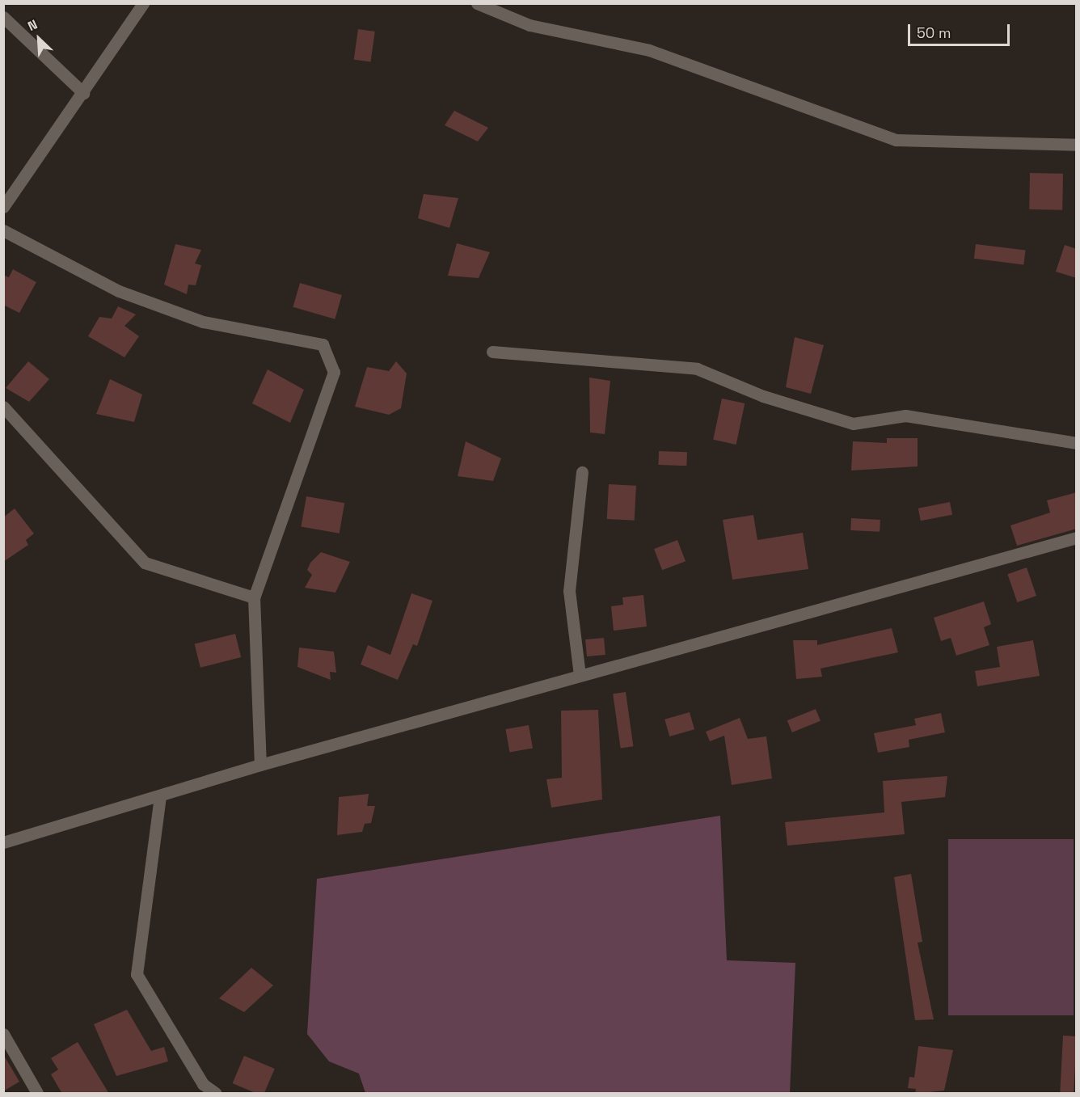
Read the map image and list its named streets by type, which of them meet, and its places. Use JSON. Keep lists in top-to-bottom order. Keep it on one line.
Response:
{"scale_bar":"50 m","north":"top left"}
